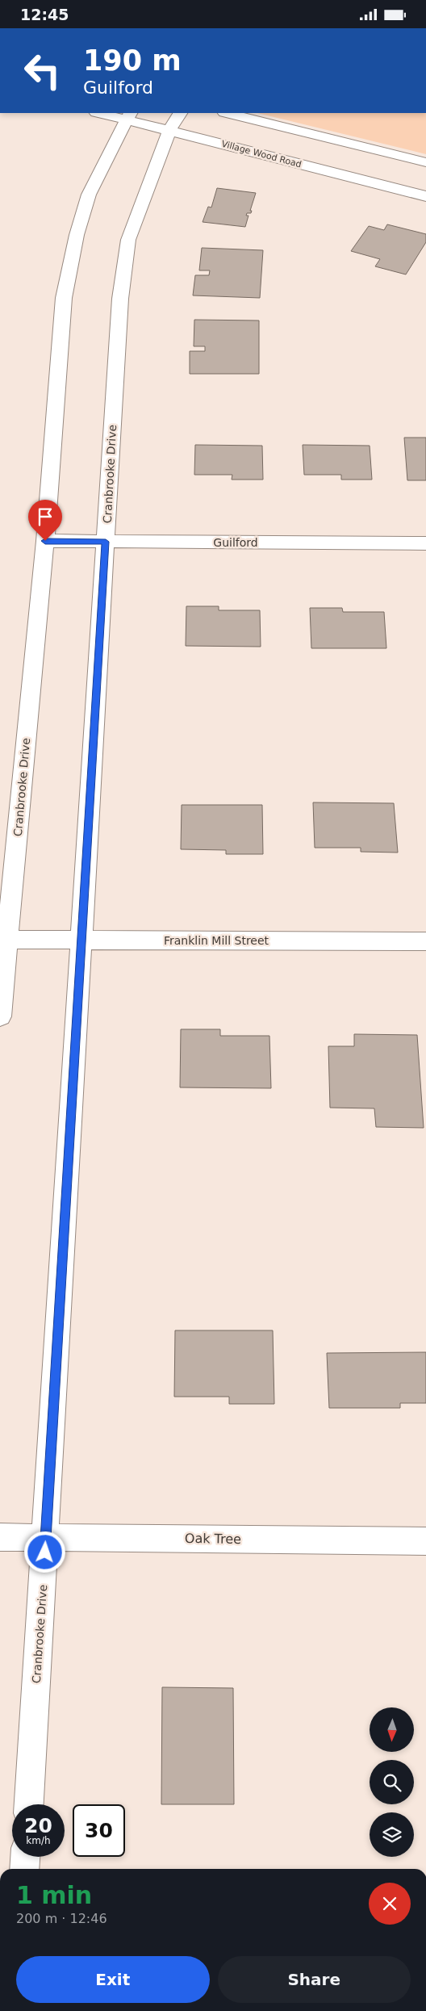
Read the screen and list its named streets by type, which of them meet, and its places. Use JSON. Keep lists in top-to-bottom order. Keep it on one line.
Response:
{"streets":{"street":["Village Wood Road","Cranbrooke Drive","Guilford","Franklin Mill Street","Oak Tree"]},"crossings":[["Village Wood Road","Cranbrooke Drive"],["Cranbrooke Drive","Guilford"],["Cranbrooke Drive","Franklin Mill Street"],["Cranbrooke Drive","Oak Tree"]],"north":"bottom","page":{"status":"12:45","turn":["190 m","Guilford"],"speed":"20 km/h","limit":"30","heading":["1 min","200 m · 12:46"],"buttons":["Exit","Share"]}}
